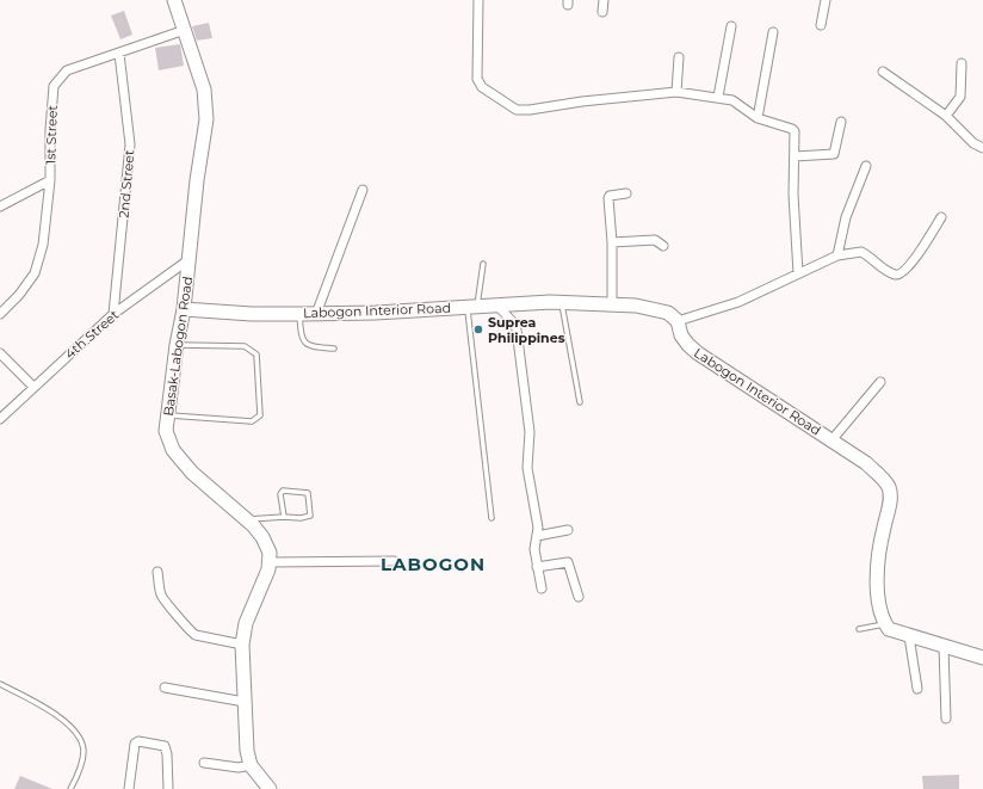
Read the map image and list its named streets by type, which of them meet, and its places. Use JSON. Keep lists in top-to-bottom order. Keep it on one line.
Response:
{"streets":{"street":["1st Street","2nd Street","Labogon Interior Road","4th Street","Basak-Labogon Road"]},"crossings":[["1st Street","2nd Street"],["1st Street","Basak-Labogon Road"],["2nd Street","4th Street"],["Labogon Interior Road","Basak-Labogon Road"],["4th Street","Basak-Labogon Road"]],"districts":["LABOGON"],"places":["Suprea Philippines"]}
